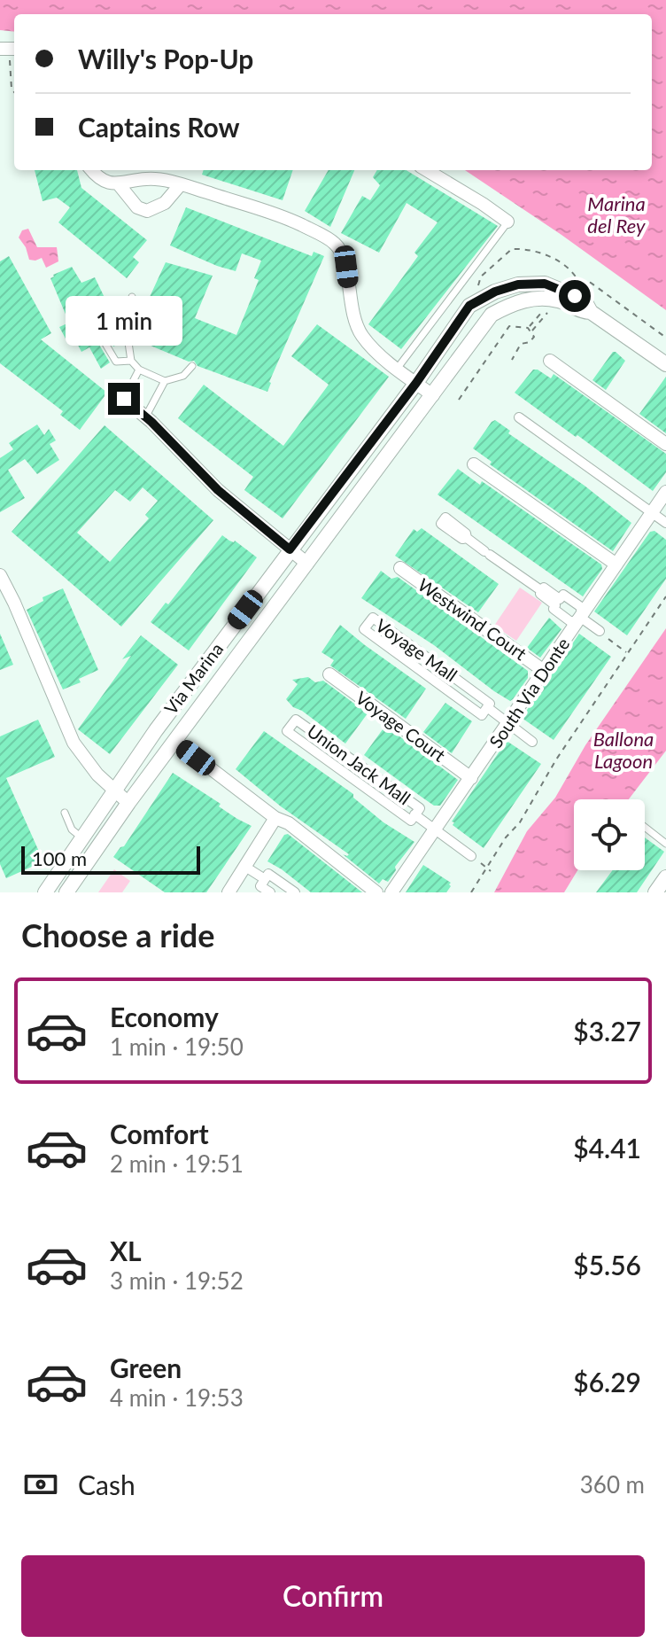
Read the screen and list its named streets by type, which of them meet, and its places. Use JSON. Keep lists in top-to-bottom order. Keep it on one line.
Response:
{"streets":{"street":["Westwind Court","Voyage Mall","Via Marina","South Via Donte","Voyage Court","Union Jack Mall"]},"crossings":[["Westwind Court","South Via Donte"],["Voyage Mall","South Via Donte"],["South Via Donte","Voyage Court"],["South Via Donte","Union Jack Mall"]],"water":["Marina del Rey","Ballona Lagoon"],"scale_bar":"100 m","page":{"banner":["Willy's Pop-Up","Captains Row"],"bubble":"1 min","scale":"100 m","heading":"Choose a ride","list":[{"name":"Economy","note":"1 min · 19:50","value":"$3.27"},{"name":"Comfort","note":"2 min · 19:51","value":"$4.41"},{"name":"XL","note":"3 min · 19:52","value":"$5.56"},{"name":"Green","note":"4 min · 19:53","value":"$6.29"}],"pay":["Cash","360 m"],"buttons":"Confirm"}}
